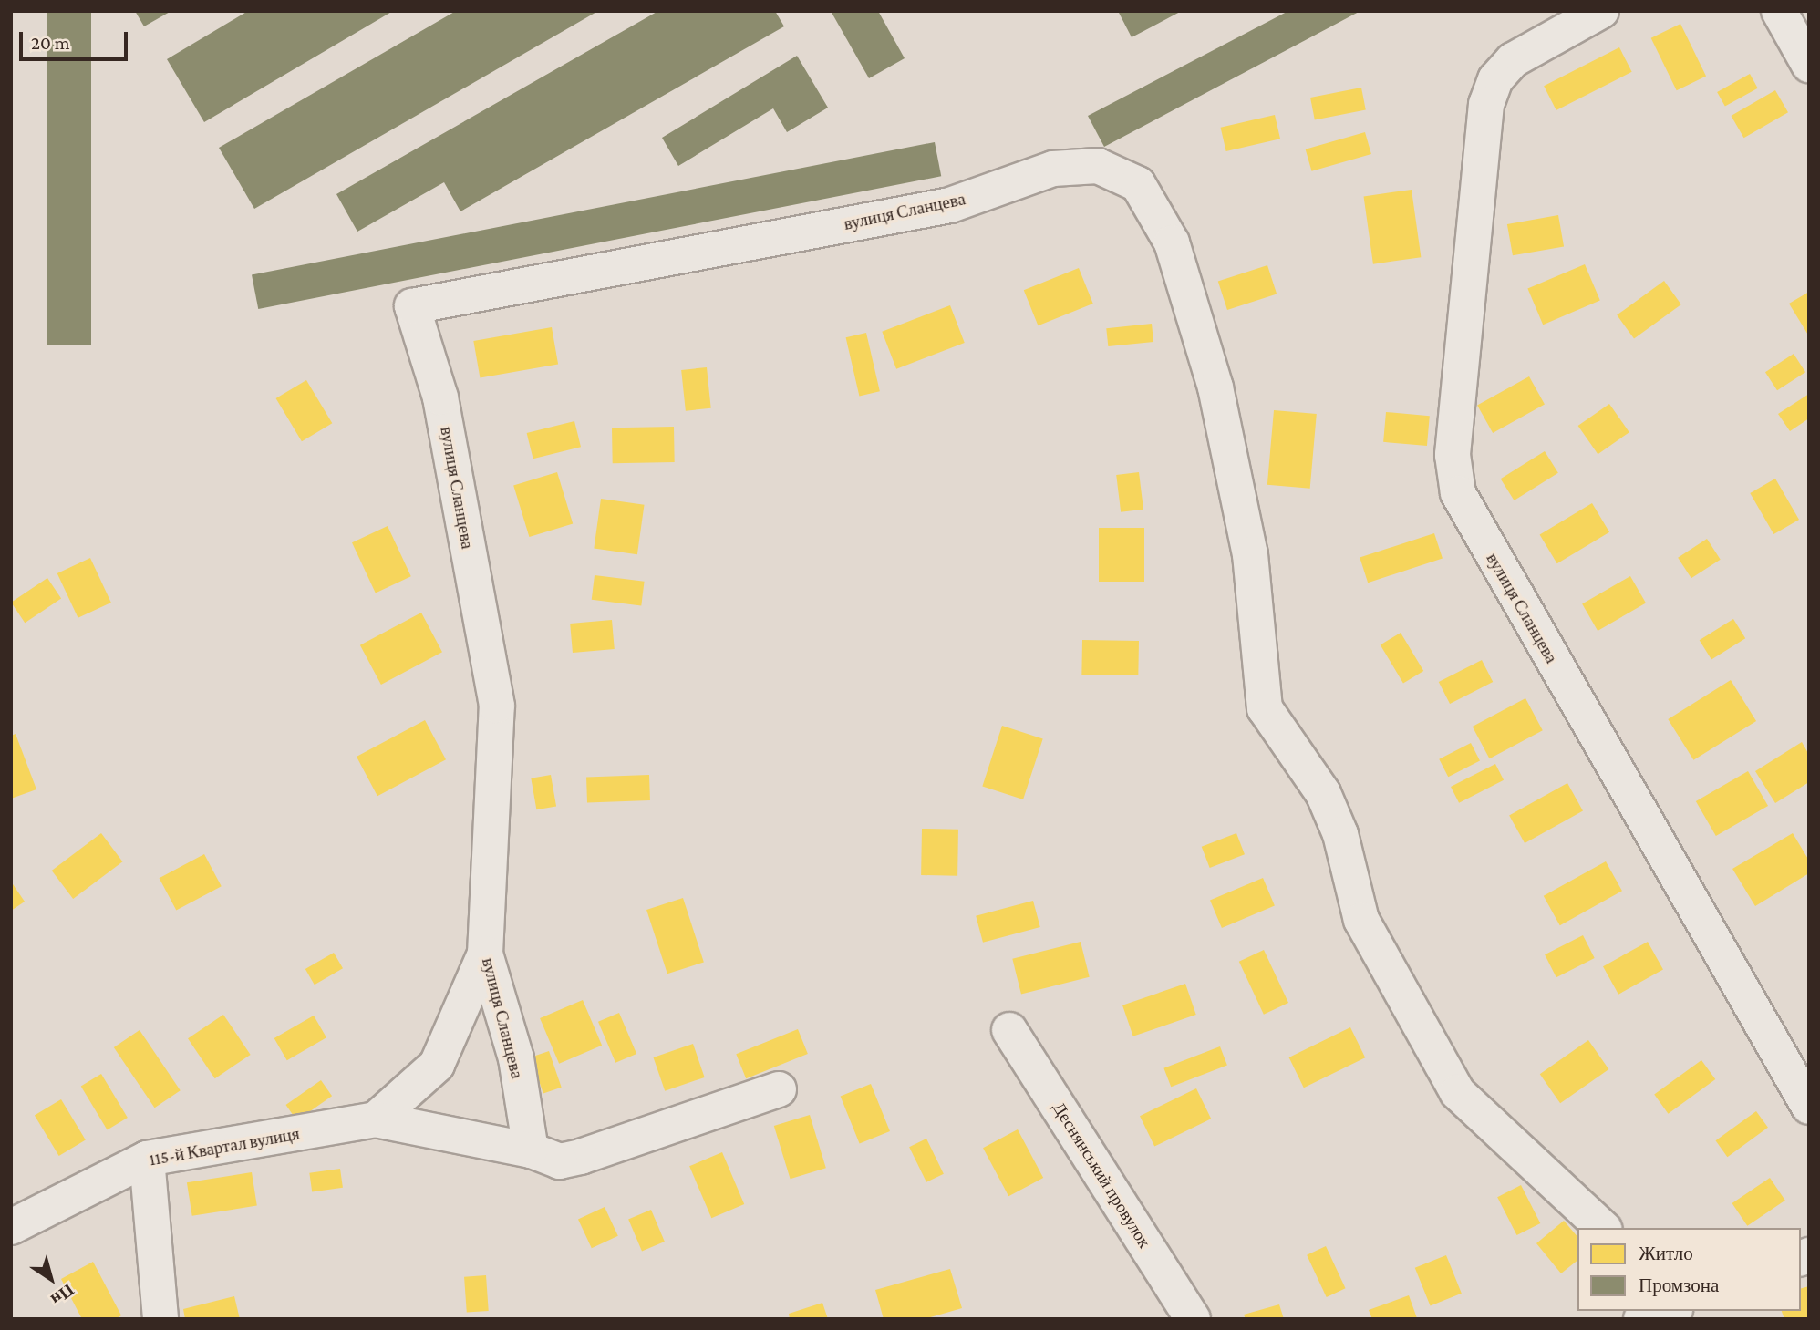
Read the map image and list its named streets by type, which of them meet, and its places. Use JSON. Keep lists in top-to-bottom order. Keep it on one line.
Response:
{"streets":{"street":["вулиця Сланцева","115-й Квартал вулиця","Деснянський провулок"]},"crossings":[["вулиця Сланцева","115-й Квартал вулиця"]],"legend":["Житло","Промзона"],"scale_bar":"20 m","north":"bottom right"}
